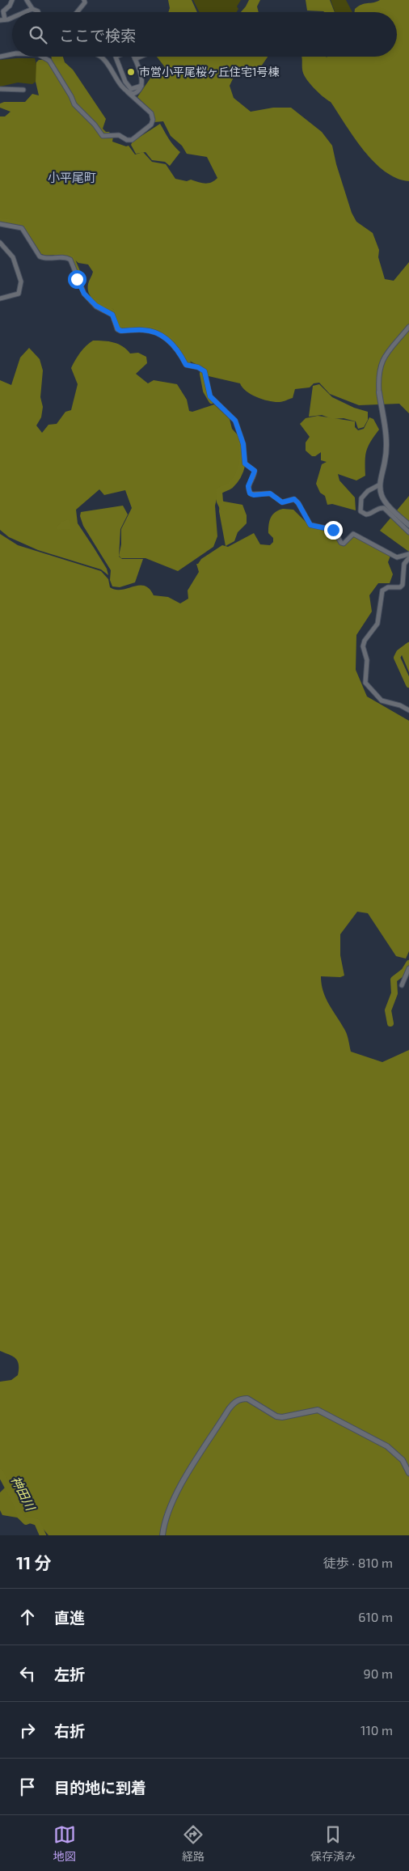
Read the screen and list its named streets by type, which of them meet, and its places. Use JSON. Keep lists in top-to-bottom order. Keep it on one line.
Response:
{"districts":["小平尾町"],"water":["神田川"],"places":["市営小平尾桜ヶ丘住宅1号棟"],"page":{"search":"ここで検索","heading":["11 分","徒歩 · 810 m"],"list":[["直進","610 m"],["左折","90 m"],["右折","110 m"],"目的地に到着"],"nav":["地図","経路","保存済み"]}}
